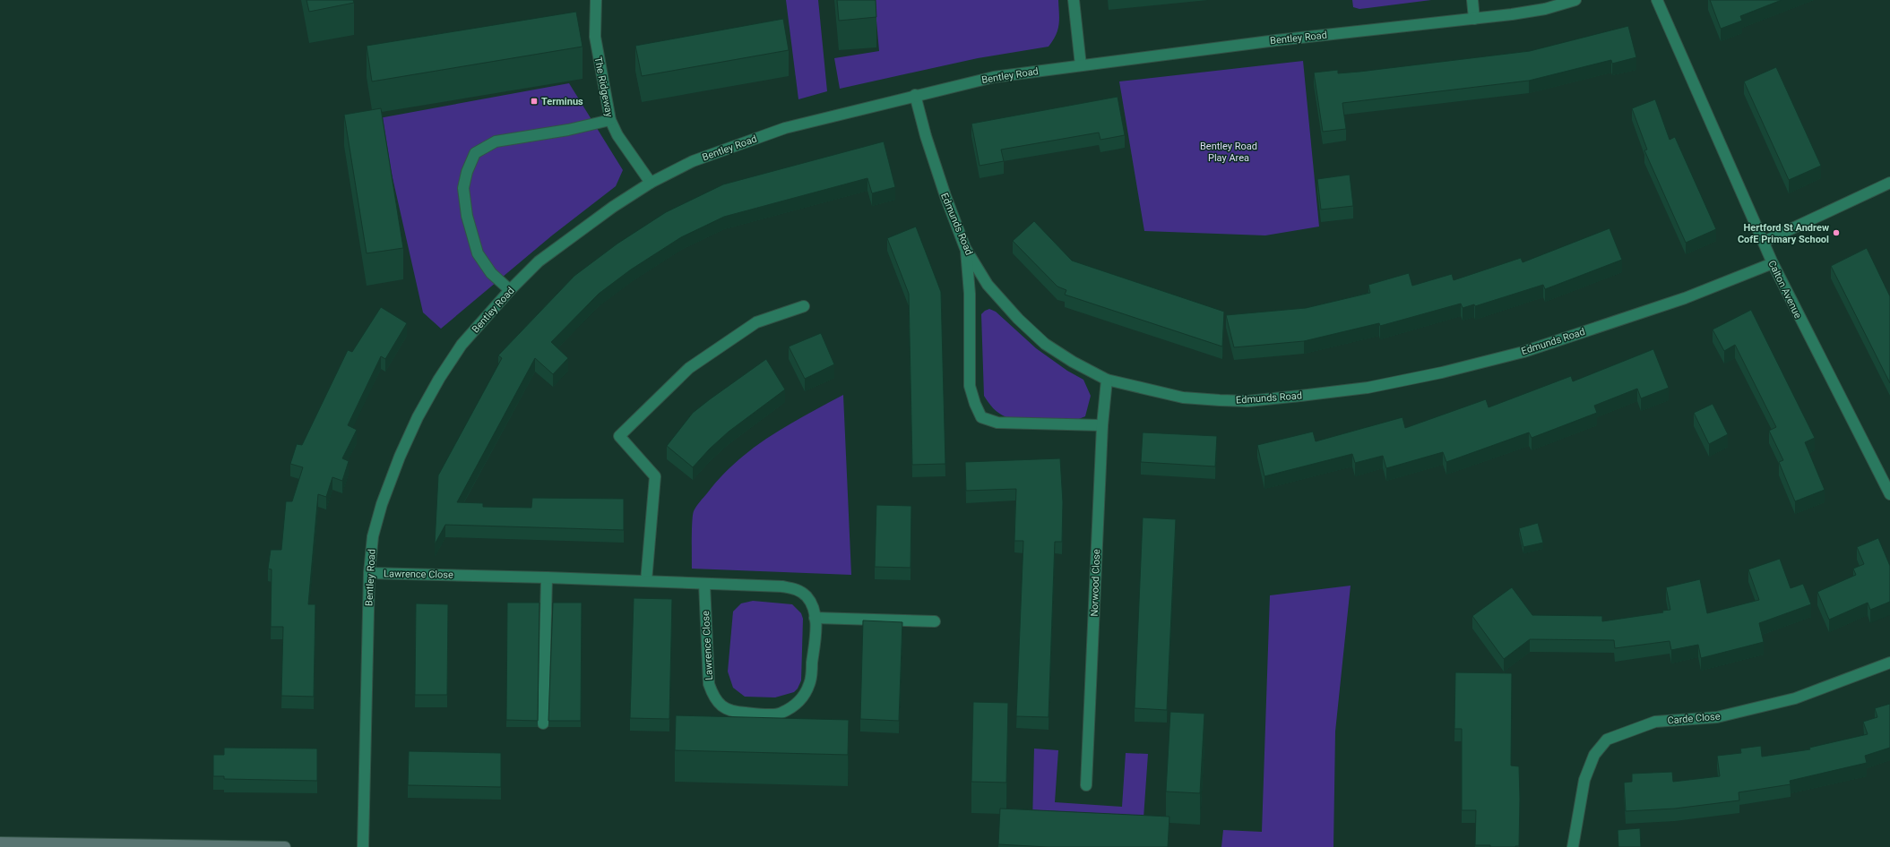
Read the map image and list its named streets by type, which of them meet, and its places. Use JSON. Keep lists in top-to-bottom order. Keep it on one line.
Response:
{"streets":{"street":["Bentley Road","The Ridgeway","Edmunds Road","Calton Avenue","Lawrence Close","Norwood Close","Carde Close"]},"crossings":[["Bentley Road","The Ridgeway"],["Bentley Road","Edmunds Road"],["Bentley Road","Lawrence Close"],["Edmunds Road","Calton Avenue"],["Edmunds Road","Norwood Close"]],"parks":["Bentley Road Play Area"],"places":{"transit":["Terminus"],"other":["Hertford St Andrew CofE Primary School"]}}
